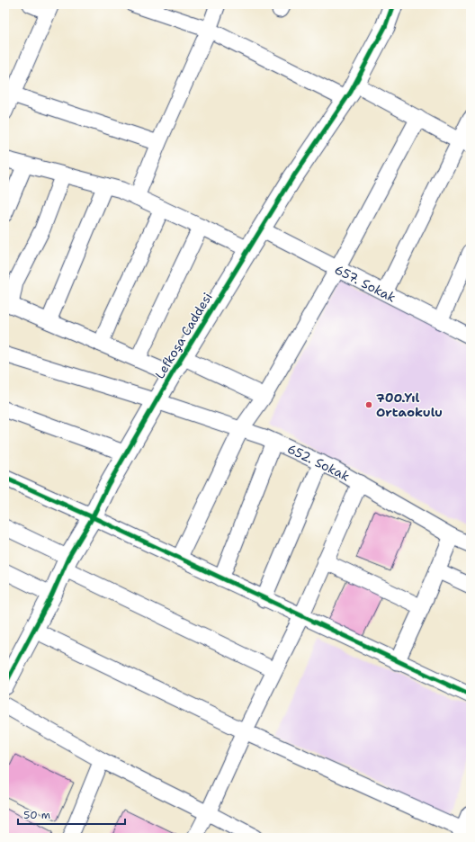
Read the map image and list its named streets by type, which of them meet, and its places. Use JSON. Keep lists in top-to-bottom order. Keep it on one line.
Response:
{"streets":{"street":["657. Sokak","Lefkoşa Caddesi","652. Sokak"]},"crossings":[["657. Sokak","Lefkoşa Caddesi"],["Lefkoşa Caddesi","652. Sokak"]],"places":["700.Yıl Ortaokulu"],"scale_bar":"50 m"}
